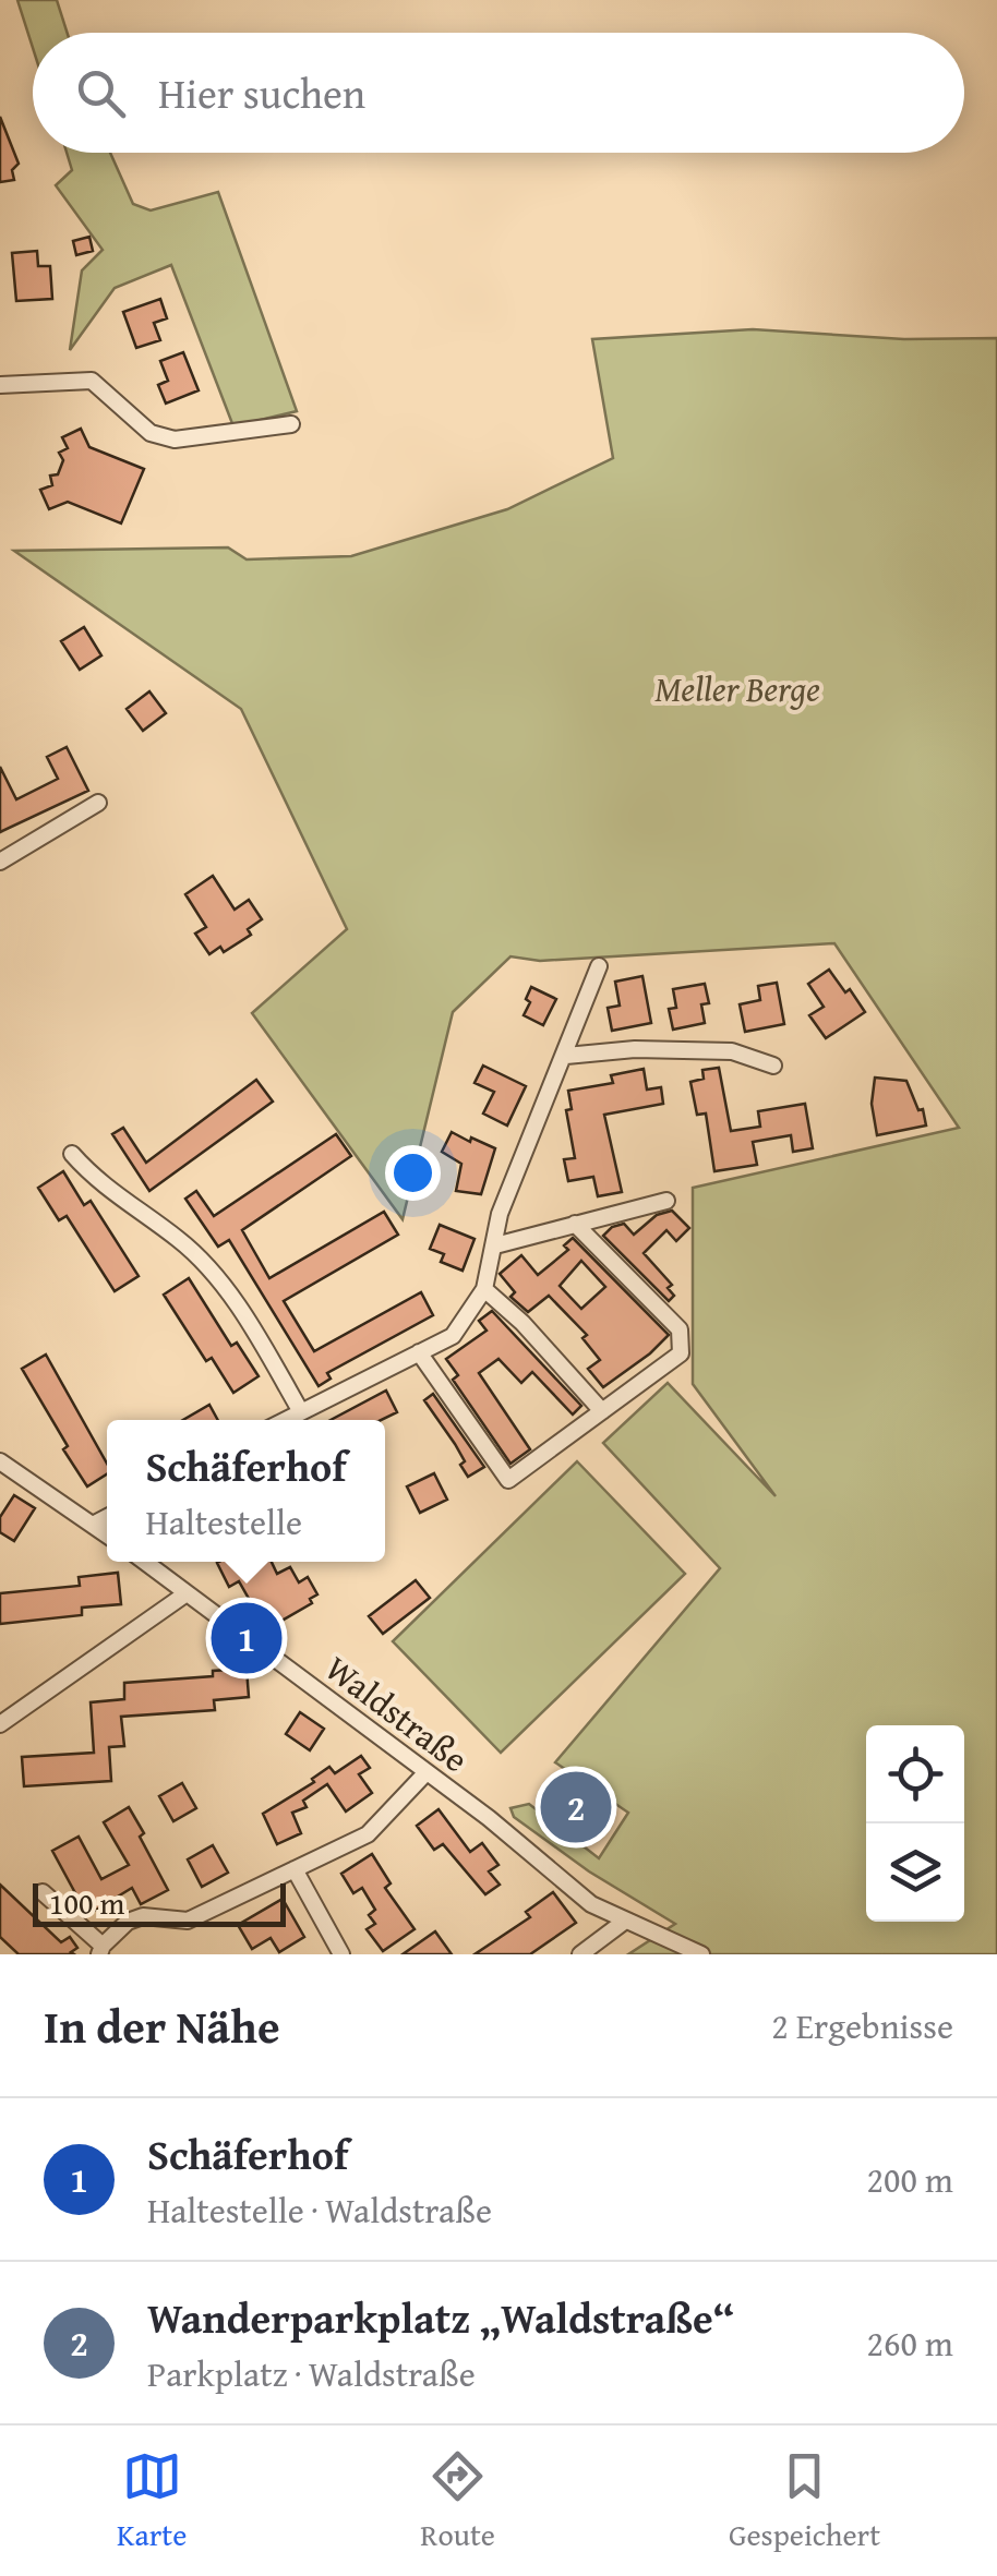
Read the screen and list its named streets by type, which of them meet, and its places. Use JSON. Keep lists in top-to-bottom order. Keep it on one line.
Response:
{"streets":{"street":["Waldstraße"]},"parks":["Meller Berge"],"scale_bar":"100 m","page":{"search":"Hier suchen","popup":["Schäferhof","Haltestelle"],"pins":["1","2"],"scale":"100 m","heading":["In der Nähe","2 Ergebnisse"],"list":[{"mark":"1","name":"Schäferhof","note":"Haltestelle · Waldstraße","value":"200 m"},{"mark":"2","name":"Wanderparkplatz „Waldstraße“","note":"Parkplatz · Waldstraße","value":"260 m"}],"nav":["Karte","Route","Gespeichert"]}}
